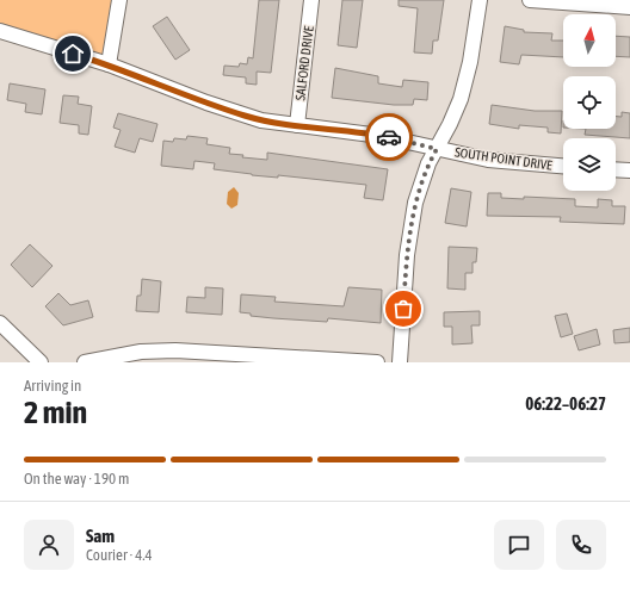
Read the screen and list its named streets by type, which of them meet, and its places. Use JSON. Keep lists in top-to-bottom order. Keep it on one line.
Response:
{"streets":{"street":["SALFORD DRIVE","SOUTH POINT DRIVE"]},"crossings":[["SALFORD DRIVE","SOUTH POINT DRIVE"]],"north":"top","page":{"heading":["2 min","Arriving in","06:22–06:27"],"panel":["Sam","Courier · 4.4"],"bar":"On the way · 190 m"}}
